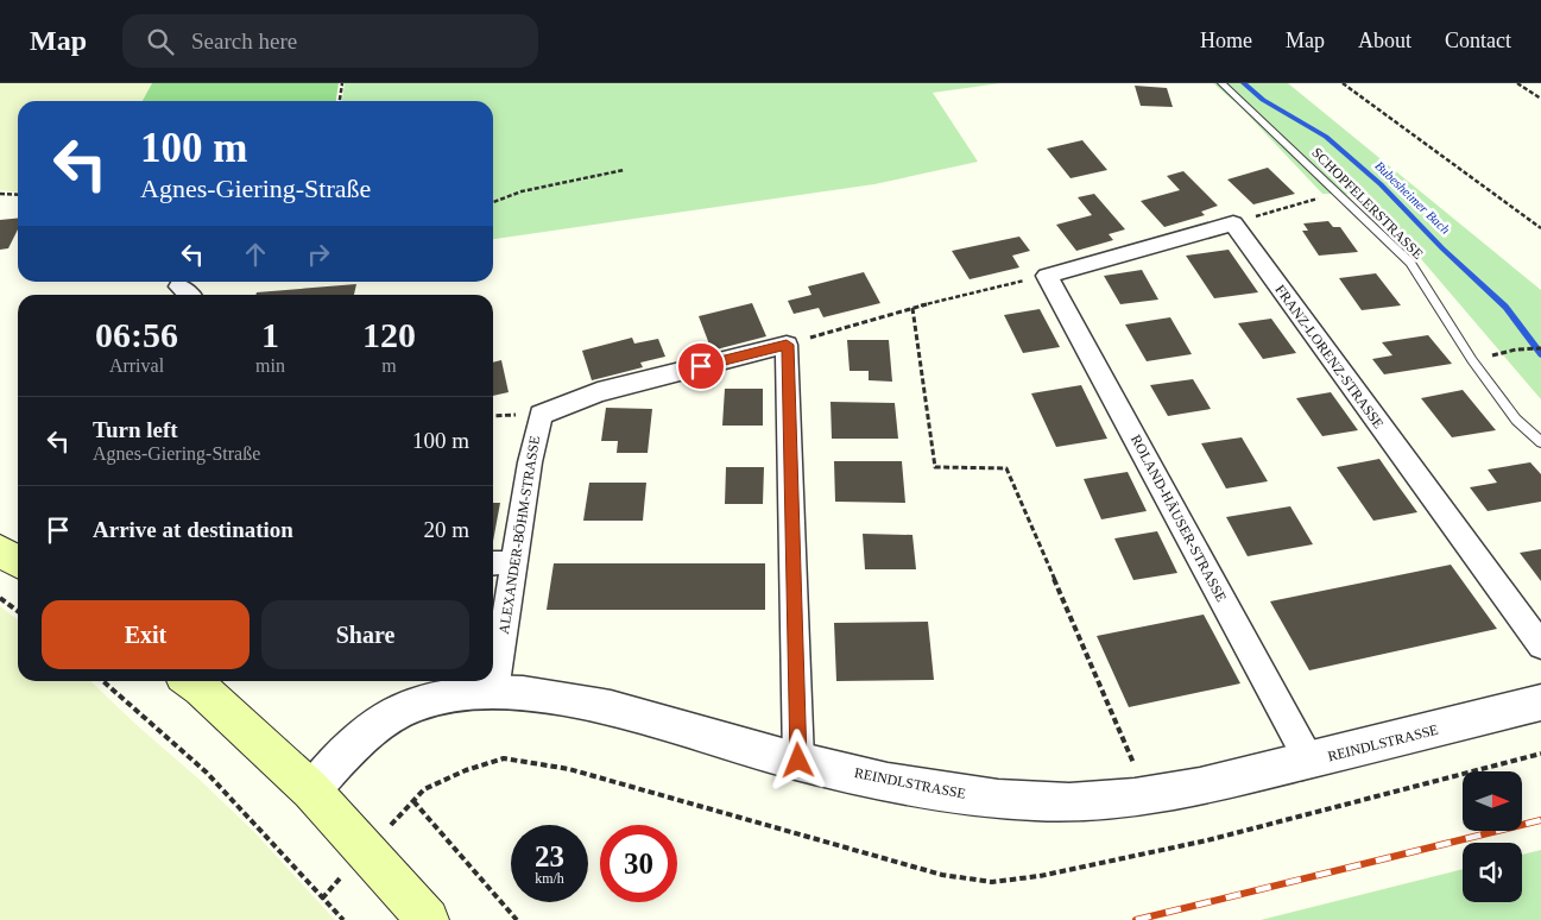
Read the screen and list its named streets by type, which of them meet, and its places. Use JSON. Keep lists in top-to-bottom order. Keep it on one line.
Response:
{"streets":{"street":["FRANZ-LORENZ-STRASSE","ROLAND-HÄUSER-STRASSE","ALEXANDER-BÖHM-STRASSE","REINDLSTRASSE"],"lane":["SCHOPFELERSTRASSE"]},"crossings":[["ROLAND-HÄUSER-STRASSE","REINDLSTRASSE"],["ALEXANDER-BÖHM-STRASSE","REINDLSTRASSE"]],"water":["Bubesheimer Bach"],"north":"right","page":{"header":"Map","search":"Search here","nav":["Home","Map","About","Contact"],"turn":["100 m","Agnes-Giering-Straße"],"eta":["06:56","Arrival","1","min","120","m"],"list":[{"name":"Turn left","note":"Agnes-Giering-Straße","value":"100 m"},{"name":"Arrive at destination","value":"20 m"}],"buttons":["Exit","Share"],"speed":"23 km/h","limit":"30"}}
